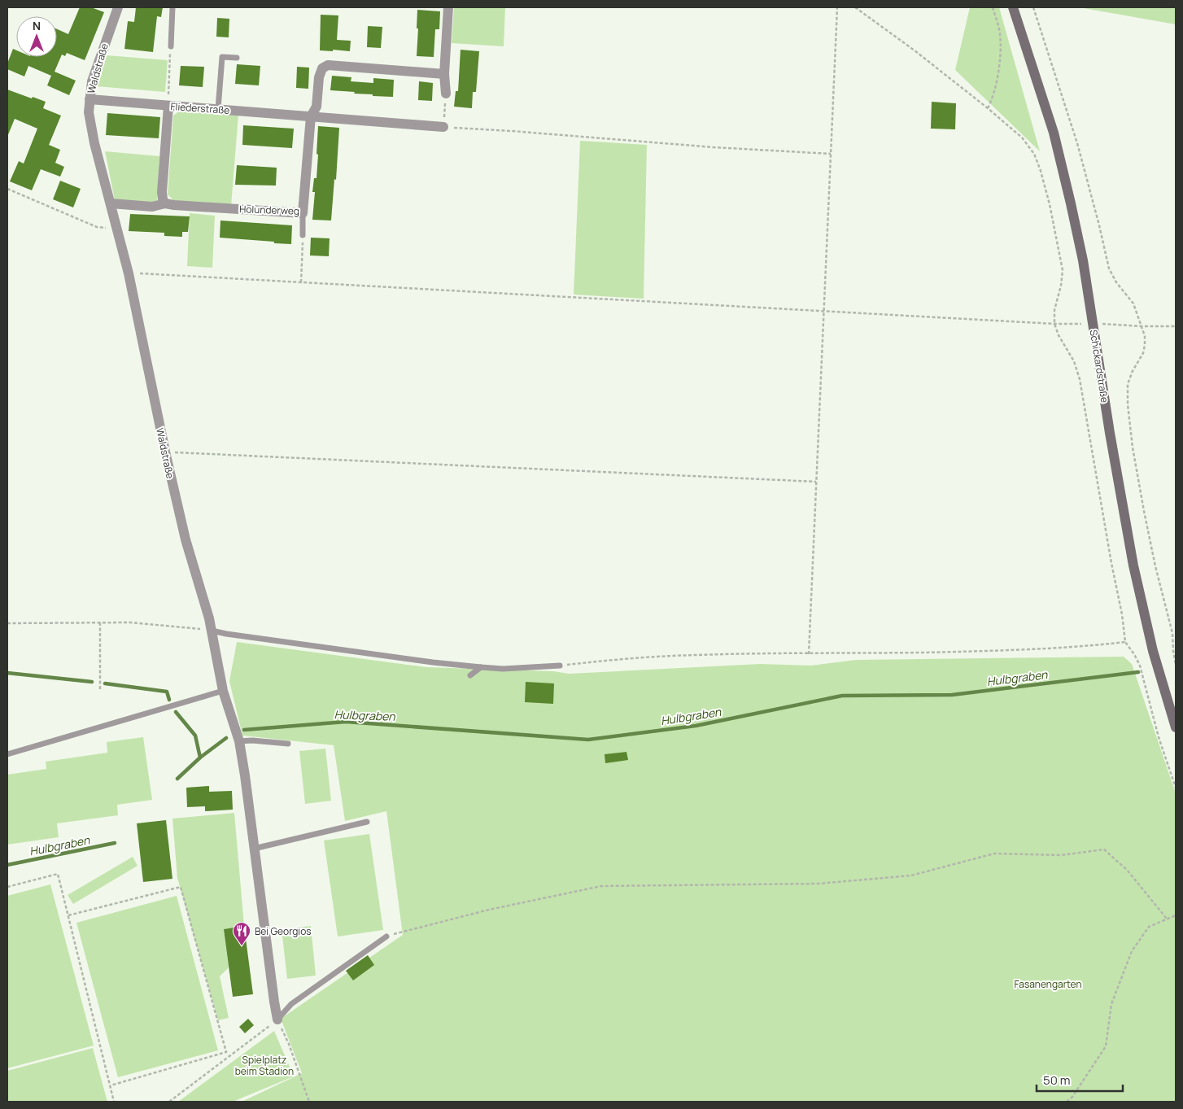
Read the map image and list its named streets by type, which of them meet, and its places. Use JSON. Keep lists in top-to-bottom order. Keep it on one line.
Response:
{"streets":{"street":["Waldstraße","Fliederstraße","Holunderweg","Schickardstraße"]},"crossings":[["Waldstraße","Fliederstraße"],["Waldstraße","Holunderweg"],["Fliederstraße","Holunderweg"]],"water":["Hulbgraben"],"parks":["Fasanengarten","Spielplatz beim Stadion"],"places":{"restaurant":["Bei Georgios"]},"scale_bar":"50 m","north":"top"}
